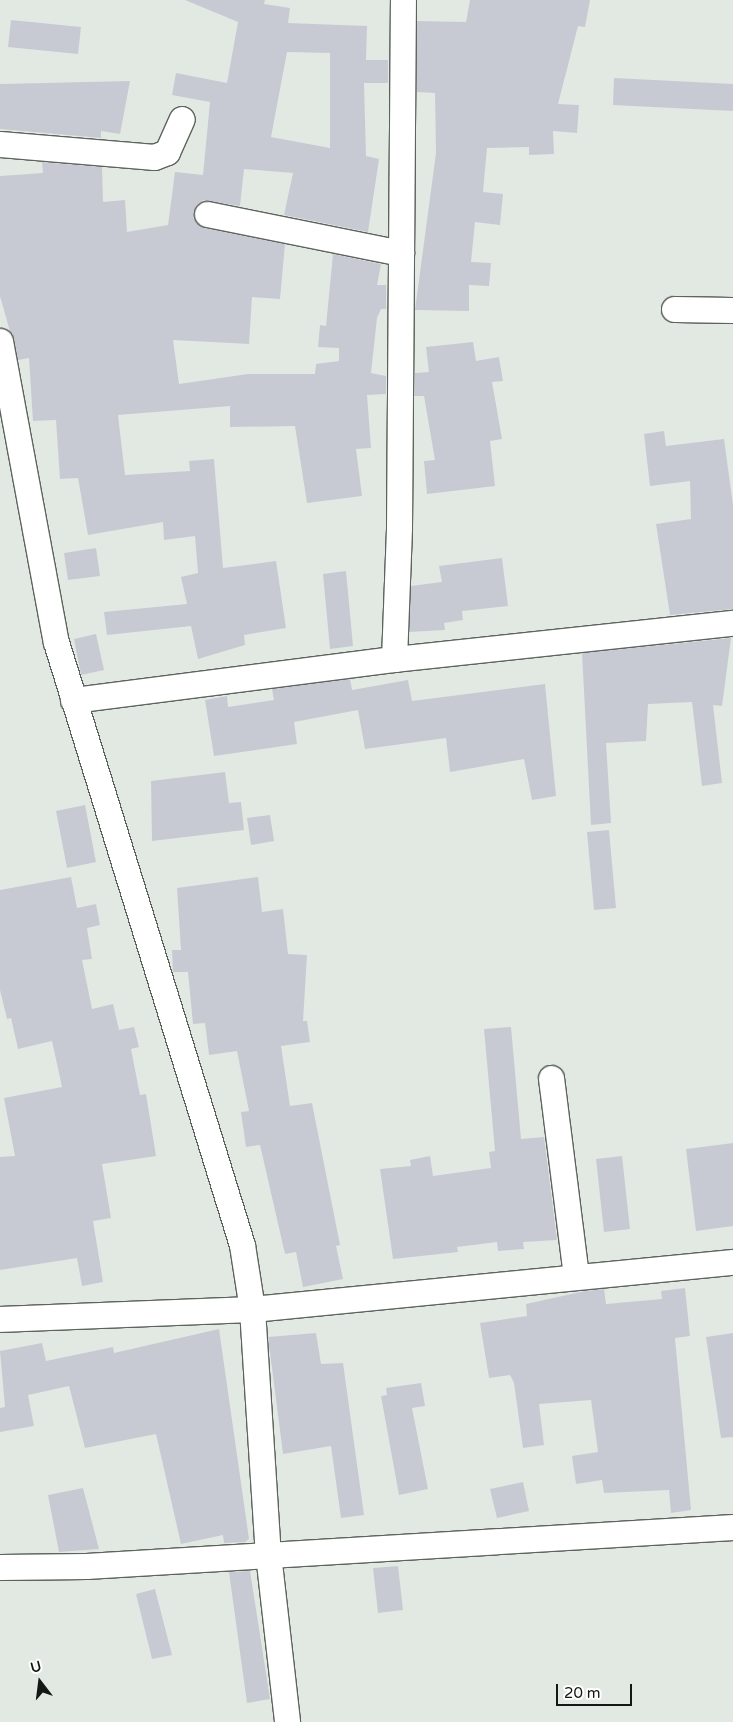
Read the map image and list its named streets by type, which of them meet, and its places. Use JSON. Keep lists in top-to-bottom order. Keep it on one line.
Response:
{"scale_bar":"20 m","north":"top"}
